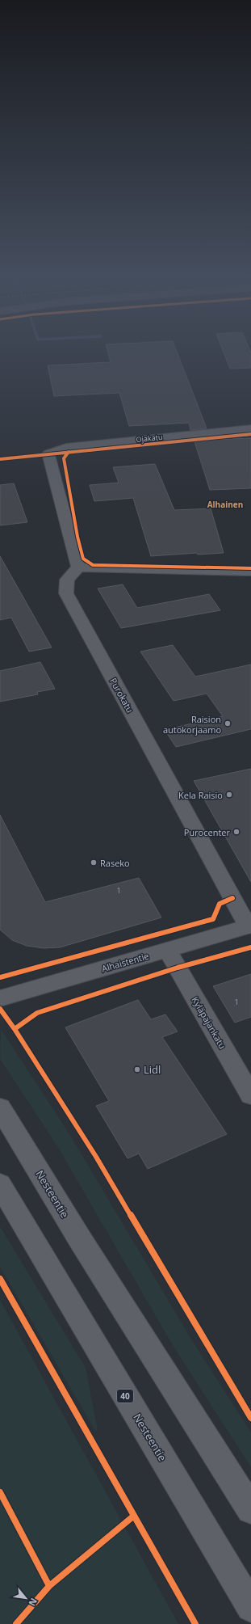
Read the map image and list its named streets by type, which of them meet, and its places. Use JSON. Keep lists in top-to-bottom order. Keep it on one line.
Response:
{"streets":{"main road":["Nesteentie","40"],"street":["Ojakatu","Purokatu","Alhaistentie","Kyläpajankatu"]},"crossings":[["Ojakatu","Purokatu"],["Purokatu","Alhaistentie"],["Alhaistentie","Kyläpajankatu"]],"districts":["Alhainen"],"places":["Raision autokorjaamo","Kela Raisio","Purocenter","Raseko","Lidl"],"house_numbers":["1","1"],"north":"bottom right"}
